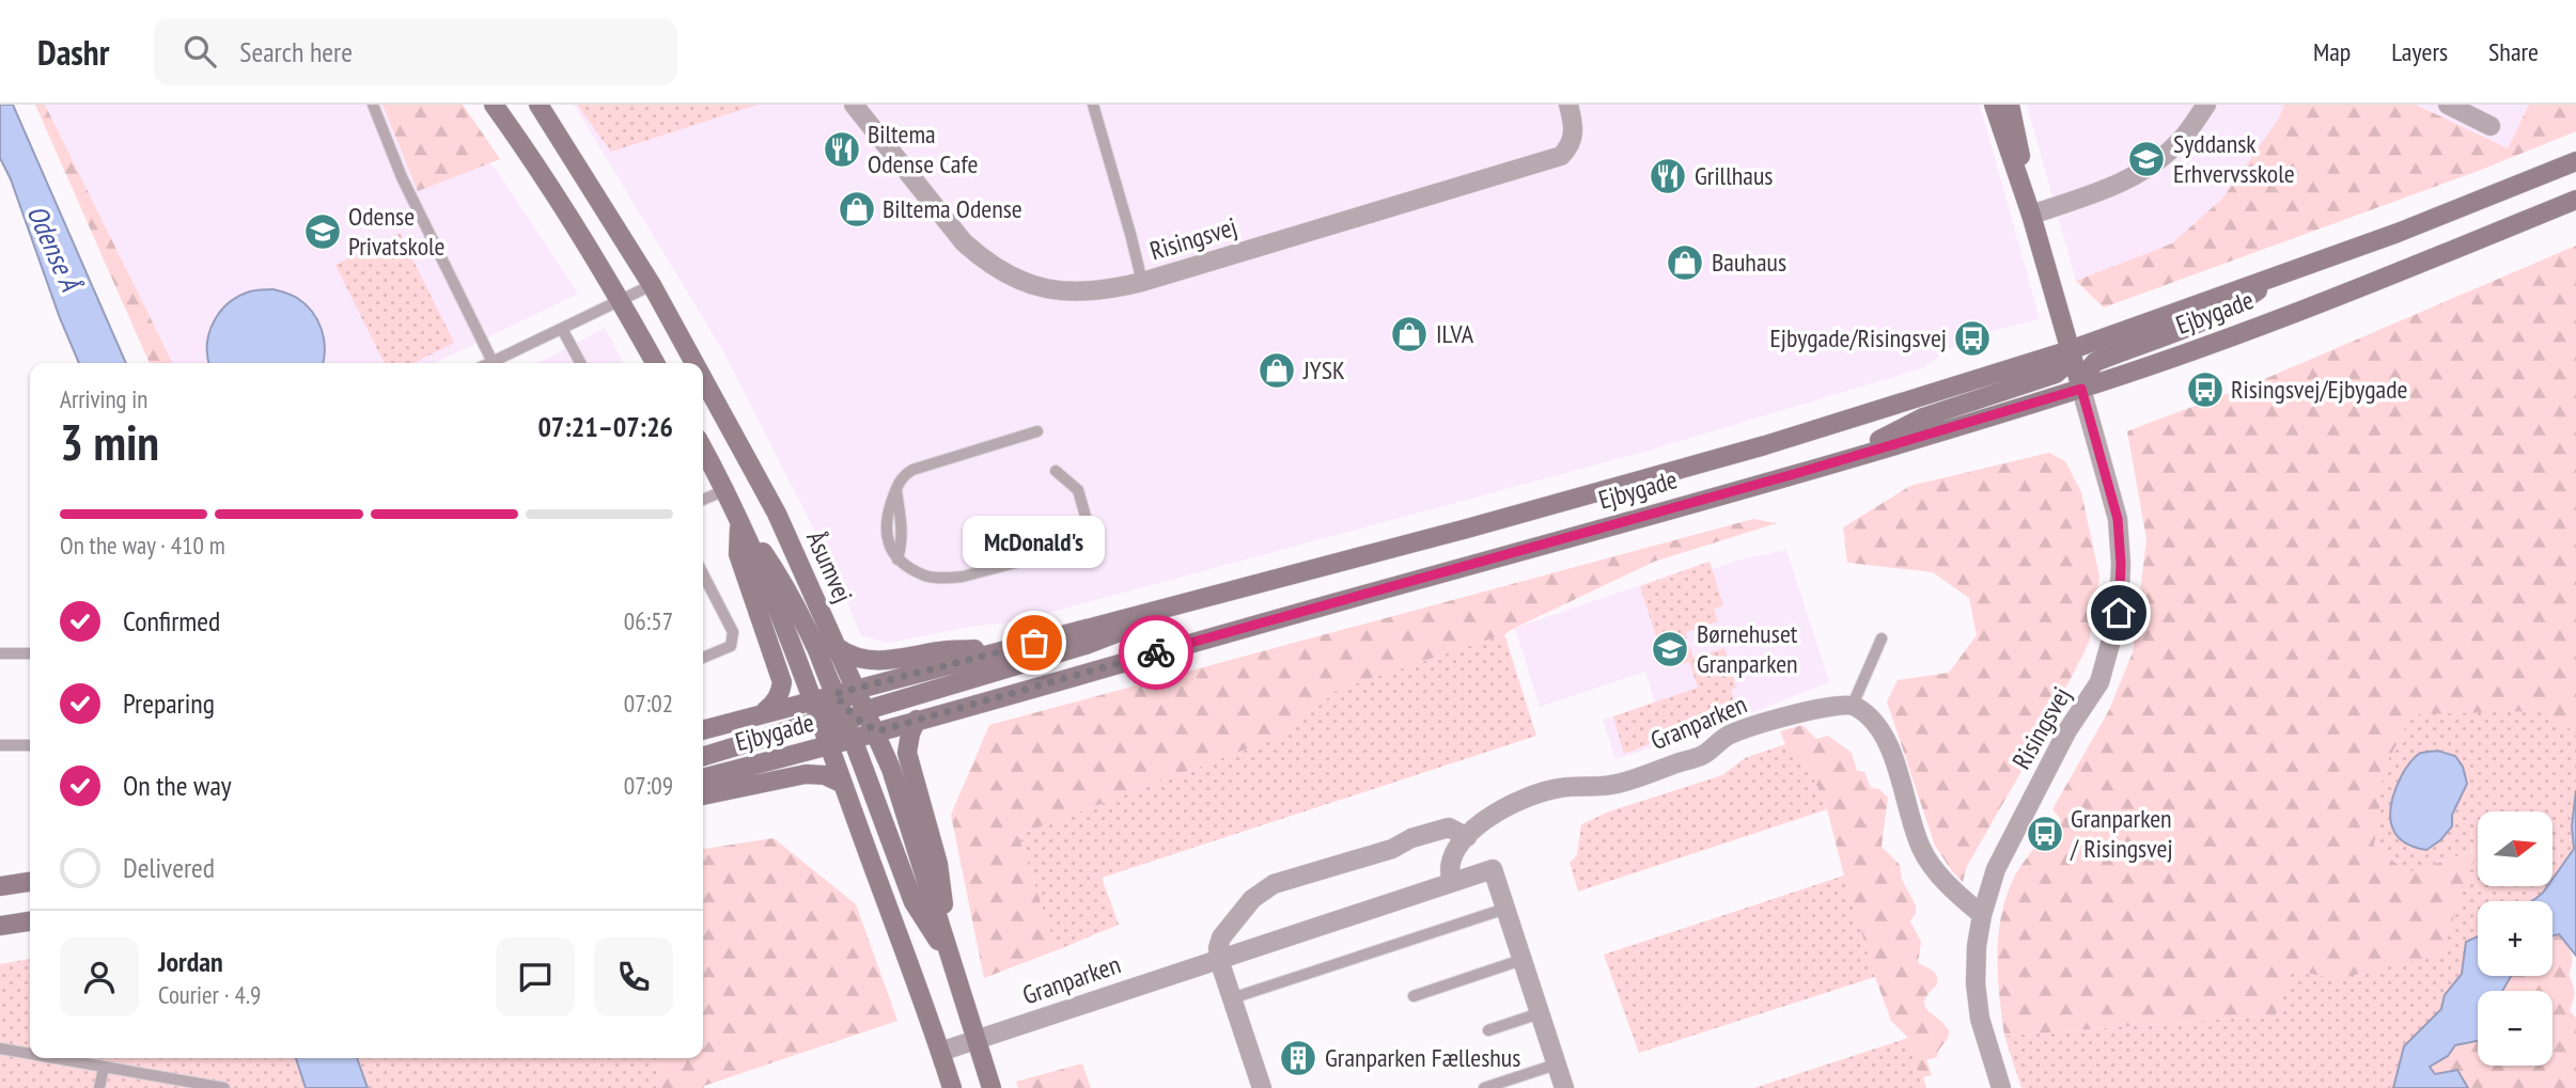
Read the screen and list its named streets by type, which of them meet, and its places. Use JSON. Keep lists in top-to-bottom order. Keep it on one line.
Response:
{"streets":{"main road":["Ejbygade","Åsumvej"],"street":["Risingsvej","Granparken"]},"crossings":[["Risingsvej","Ejbygade"],["Ejbygade","Åsumvej"]],"water":["Odense Å"],"places":{"restaurant":["Biltema Odense Cafe","Grillhaus"],"school or university":["Syddansk Erhvervsskole","Odense Privatskole","Børnehuset Granparken"],"shop":["Biltema Odense","Bauhaus","ILVA","JYSK"],"bus stop":["Ejbygade/Risingsvej","Risingsvej/Ejbygade","Granparken / Risingsvej"],"other":["McDonald's"],"building":["Granparken Fælleshus"]},"north":"right","page":{"header":"Dashr","search":"Search here","nav":["Map","Layers","Share"],"heading":["3 min","Arriving in","07:21–07:26"],"panel":["Jordan","Courier · 4.9"],"bar":"On the way · 410 m","bubble":"McDonald's","list":[["Confirmed","06:57"],["Preparing","07:02"],["On the way","07:09"],"Delivered"],"map_buttons":["+","−"]}}
